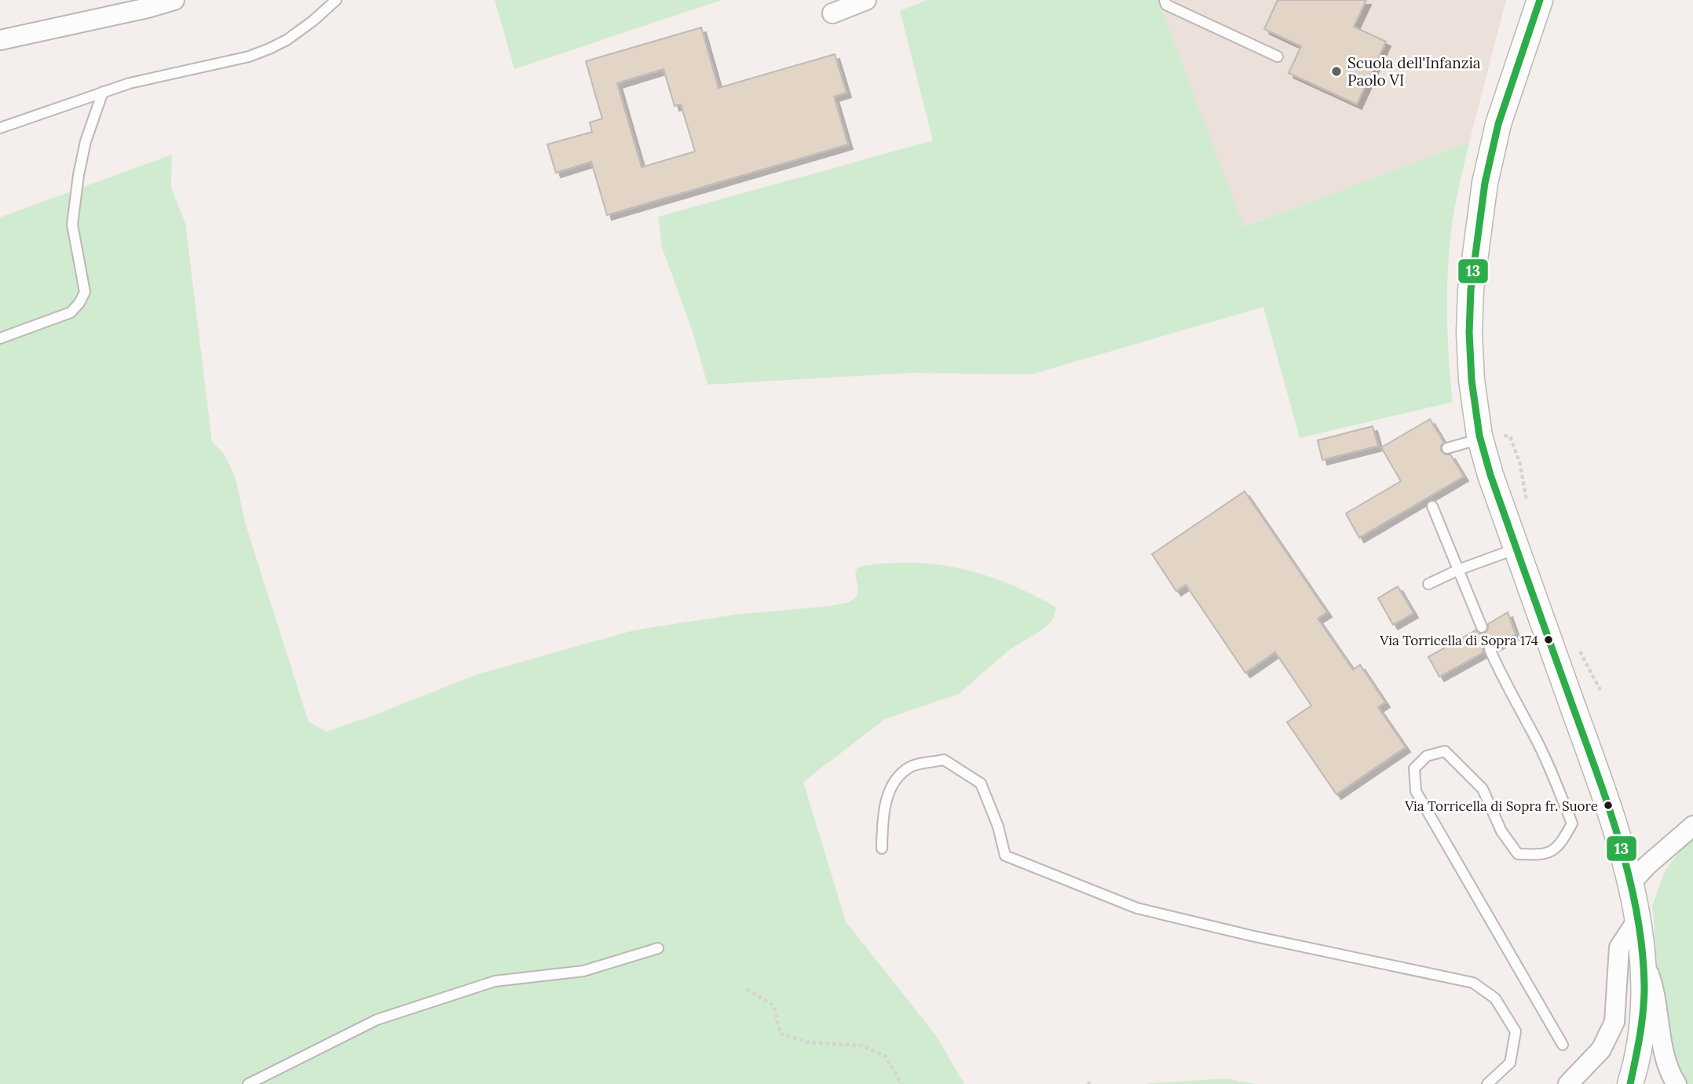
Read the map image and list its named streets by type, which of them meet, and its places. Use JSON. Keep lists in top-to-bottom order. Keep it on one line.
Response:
{"places":["Scuola dell'Infanzia Paolo VI","Via Torricella di Sopra 174","Via Torricella di Sopra fr. Suore"],"lines":["transit line 13"]}
